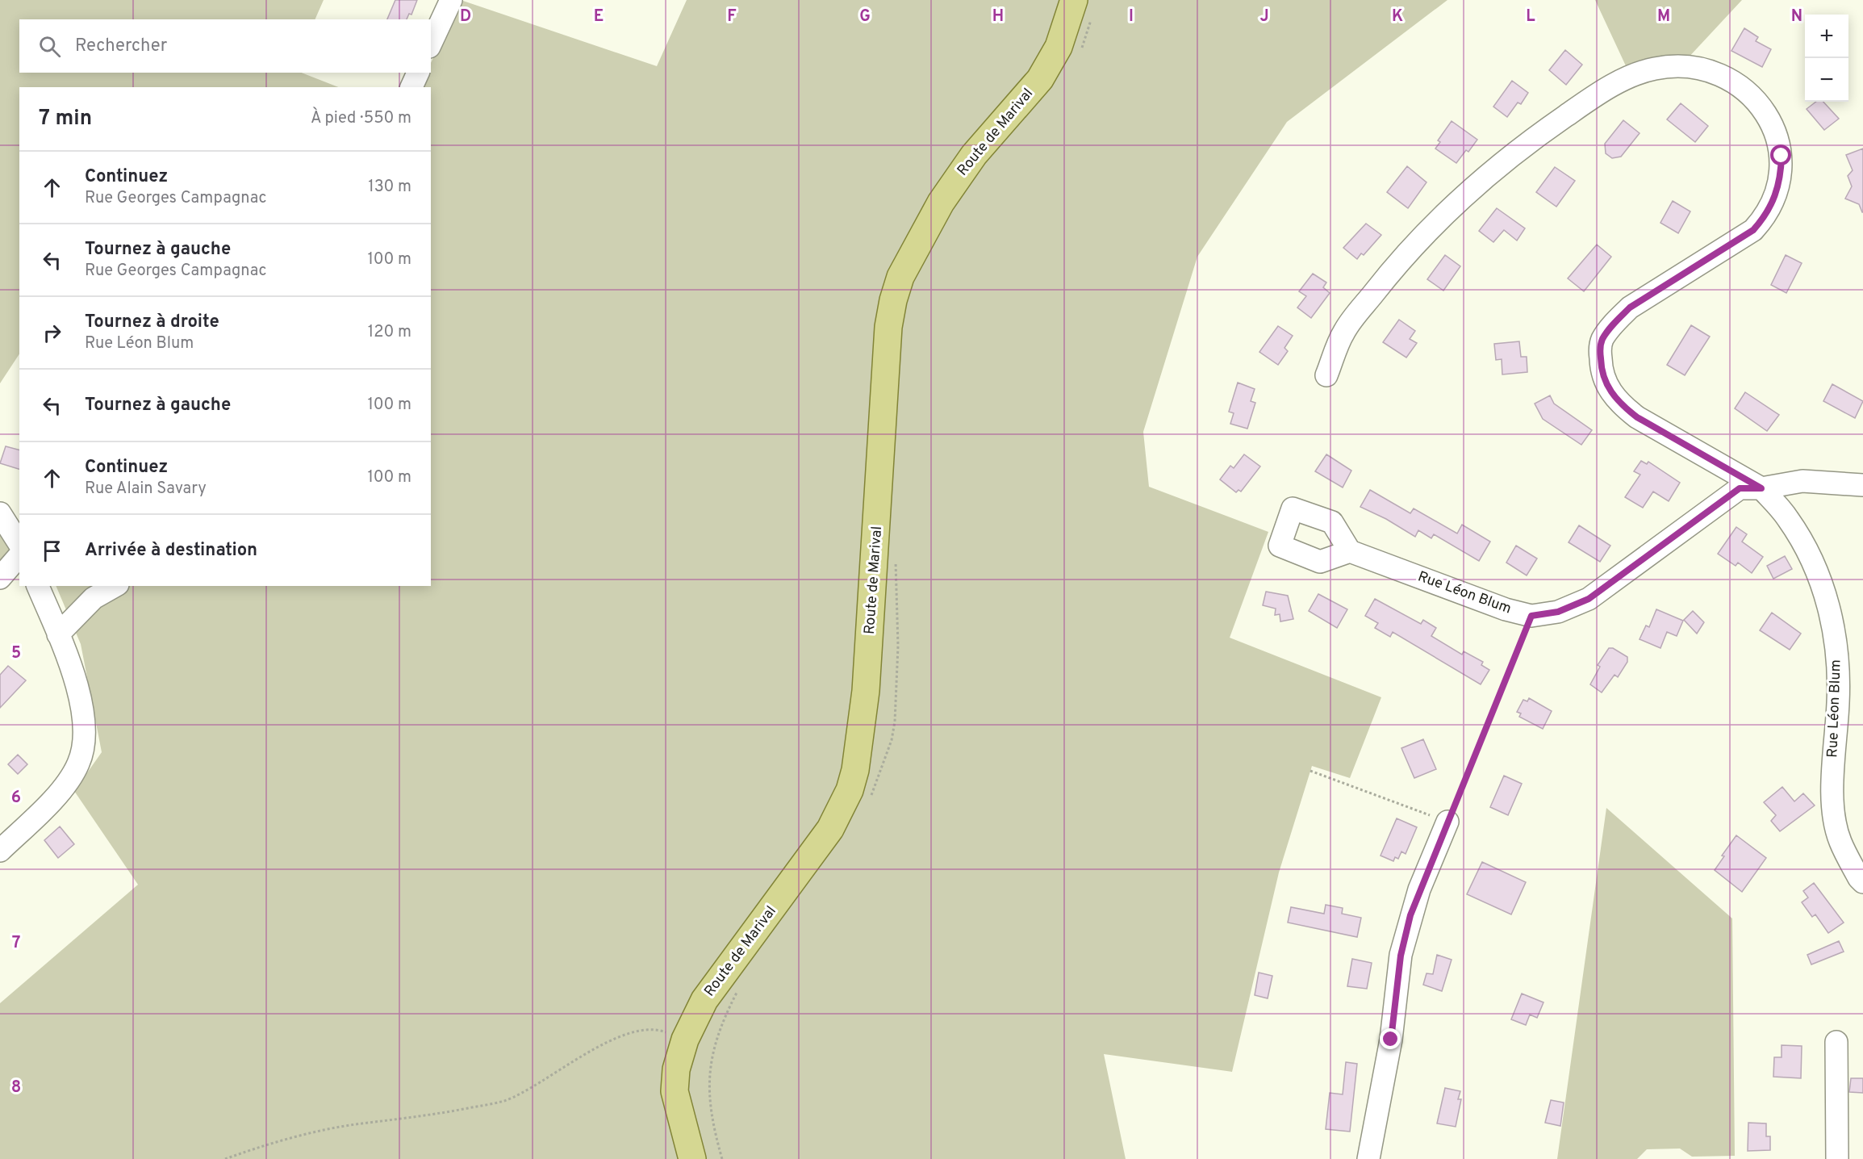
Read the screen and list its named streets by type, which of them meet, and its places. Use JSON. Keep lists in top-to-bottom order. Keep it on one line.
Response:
{"streets":{"main road":["Route de Marival"],"street":["Rue Léon Blum"]},"page":{"map_buttons":["+","−"],"search":"Rechercher","heading":["7 min","À pied · 550 m"],"list":[["Continuez","Rue Georges Campagnac","130 m"],["Tournez à gauche","Rue Georges Campagnac","100 m"],["Tournez à droite","Rue Léon Blum","120 m"],["Tournez à gauche","100 m"],["Continuez","Rue Alain Savary","100 m"],"Arrivée à destination"]},"grid":{"columns":["D","E","F","G","H","I","J","K","L","M","N"],"rows":["5","6","7","8"]}}
